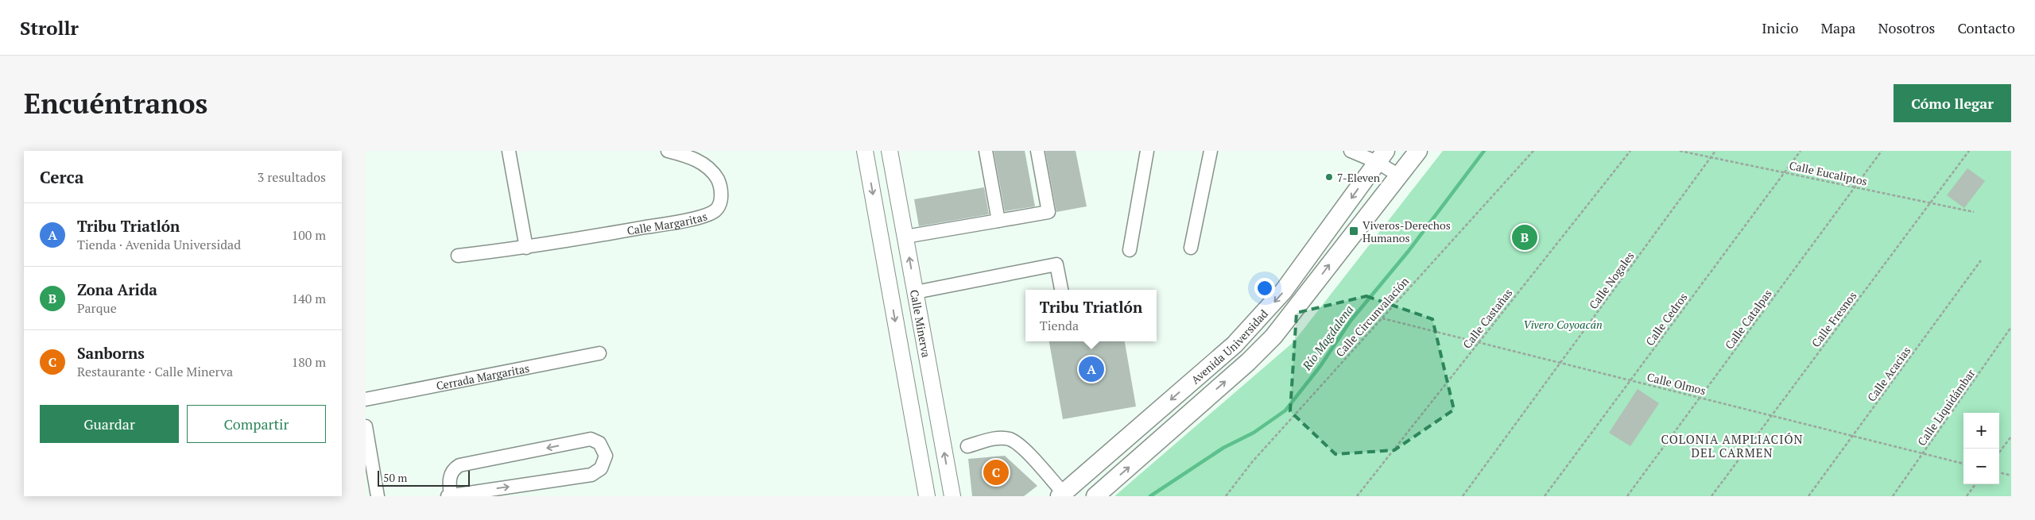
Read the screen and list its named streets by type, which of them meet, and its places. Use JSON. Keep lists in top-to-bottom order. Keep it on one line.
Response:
{"streets":{"main road":["Avenida Universidad"],"street":["Calle Margaritas","Calle Minerva","Cerrada Margaritas"],"path":["Calle Eucaliptos","Calle Nogales","Calle Circunvalación","Calle Castañas","Calle Cedros","Calle Catalpas","Calle Fresnos","Calle Acacias","Calle Olmos","Calle Liquidámbar"]},"crossings":[["Calle Eucaliptos","Calle Nogales"],["Calle Eucaliptos","Calle Cedros"],["Calle Eucaliptos","Calle Catalpas"],["Calle Eucaliptos","Calle Fresnos"],["Calle Nogales","Calle Olmos"],["Calle Circunvalación","Calle Olmos"],["Calle Castañas","Calle Olmos"],["Calle Cedros","Calle Olmos"],["Calle Catalpas","Calle Olmos"],["Calle Fresnos","Calle Olmos"],["Calle Acacias","Calle Olmos"],["Calle Olmos","Calle Liquidámbar"]],"districts":["COLONIA AMPLIACIÓN DEL CARMEN"],"water":["Río Magdalena"],"parks":["Vivero Coyoacán"],"places":{"other":["7-Eleven"],"transit":["Viveros-Derechos Humanos"]},"scale_bar":"50 m","page":{"header":"Strollr","nav":["Inicio","Mapa","Nosotros","Contacto"],"buttons":["Cómo llegar",["Guardar","Compartir"]],"title":"Encuéntranos","heading":["Cerca","3 resultados"],"list":[{"mark":"A","name":"Tribu Triatlón","note":"Tienda · Avenida Universidad","value":"100 m"},{"mark":"B","name":"Zona Arida","note":"Parque","value":"140 m"},{"mark":"C","name":"Sanborns","note":"Restaurante · Calle Minerva","value":"180 m"}],"pins":["B","A","C"],"popup":["Tribu Triatlón","Tienda"],"map_buttons":["+","−"],"scale":"50 m"}}
